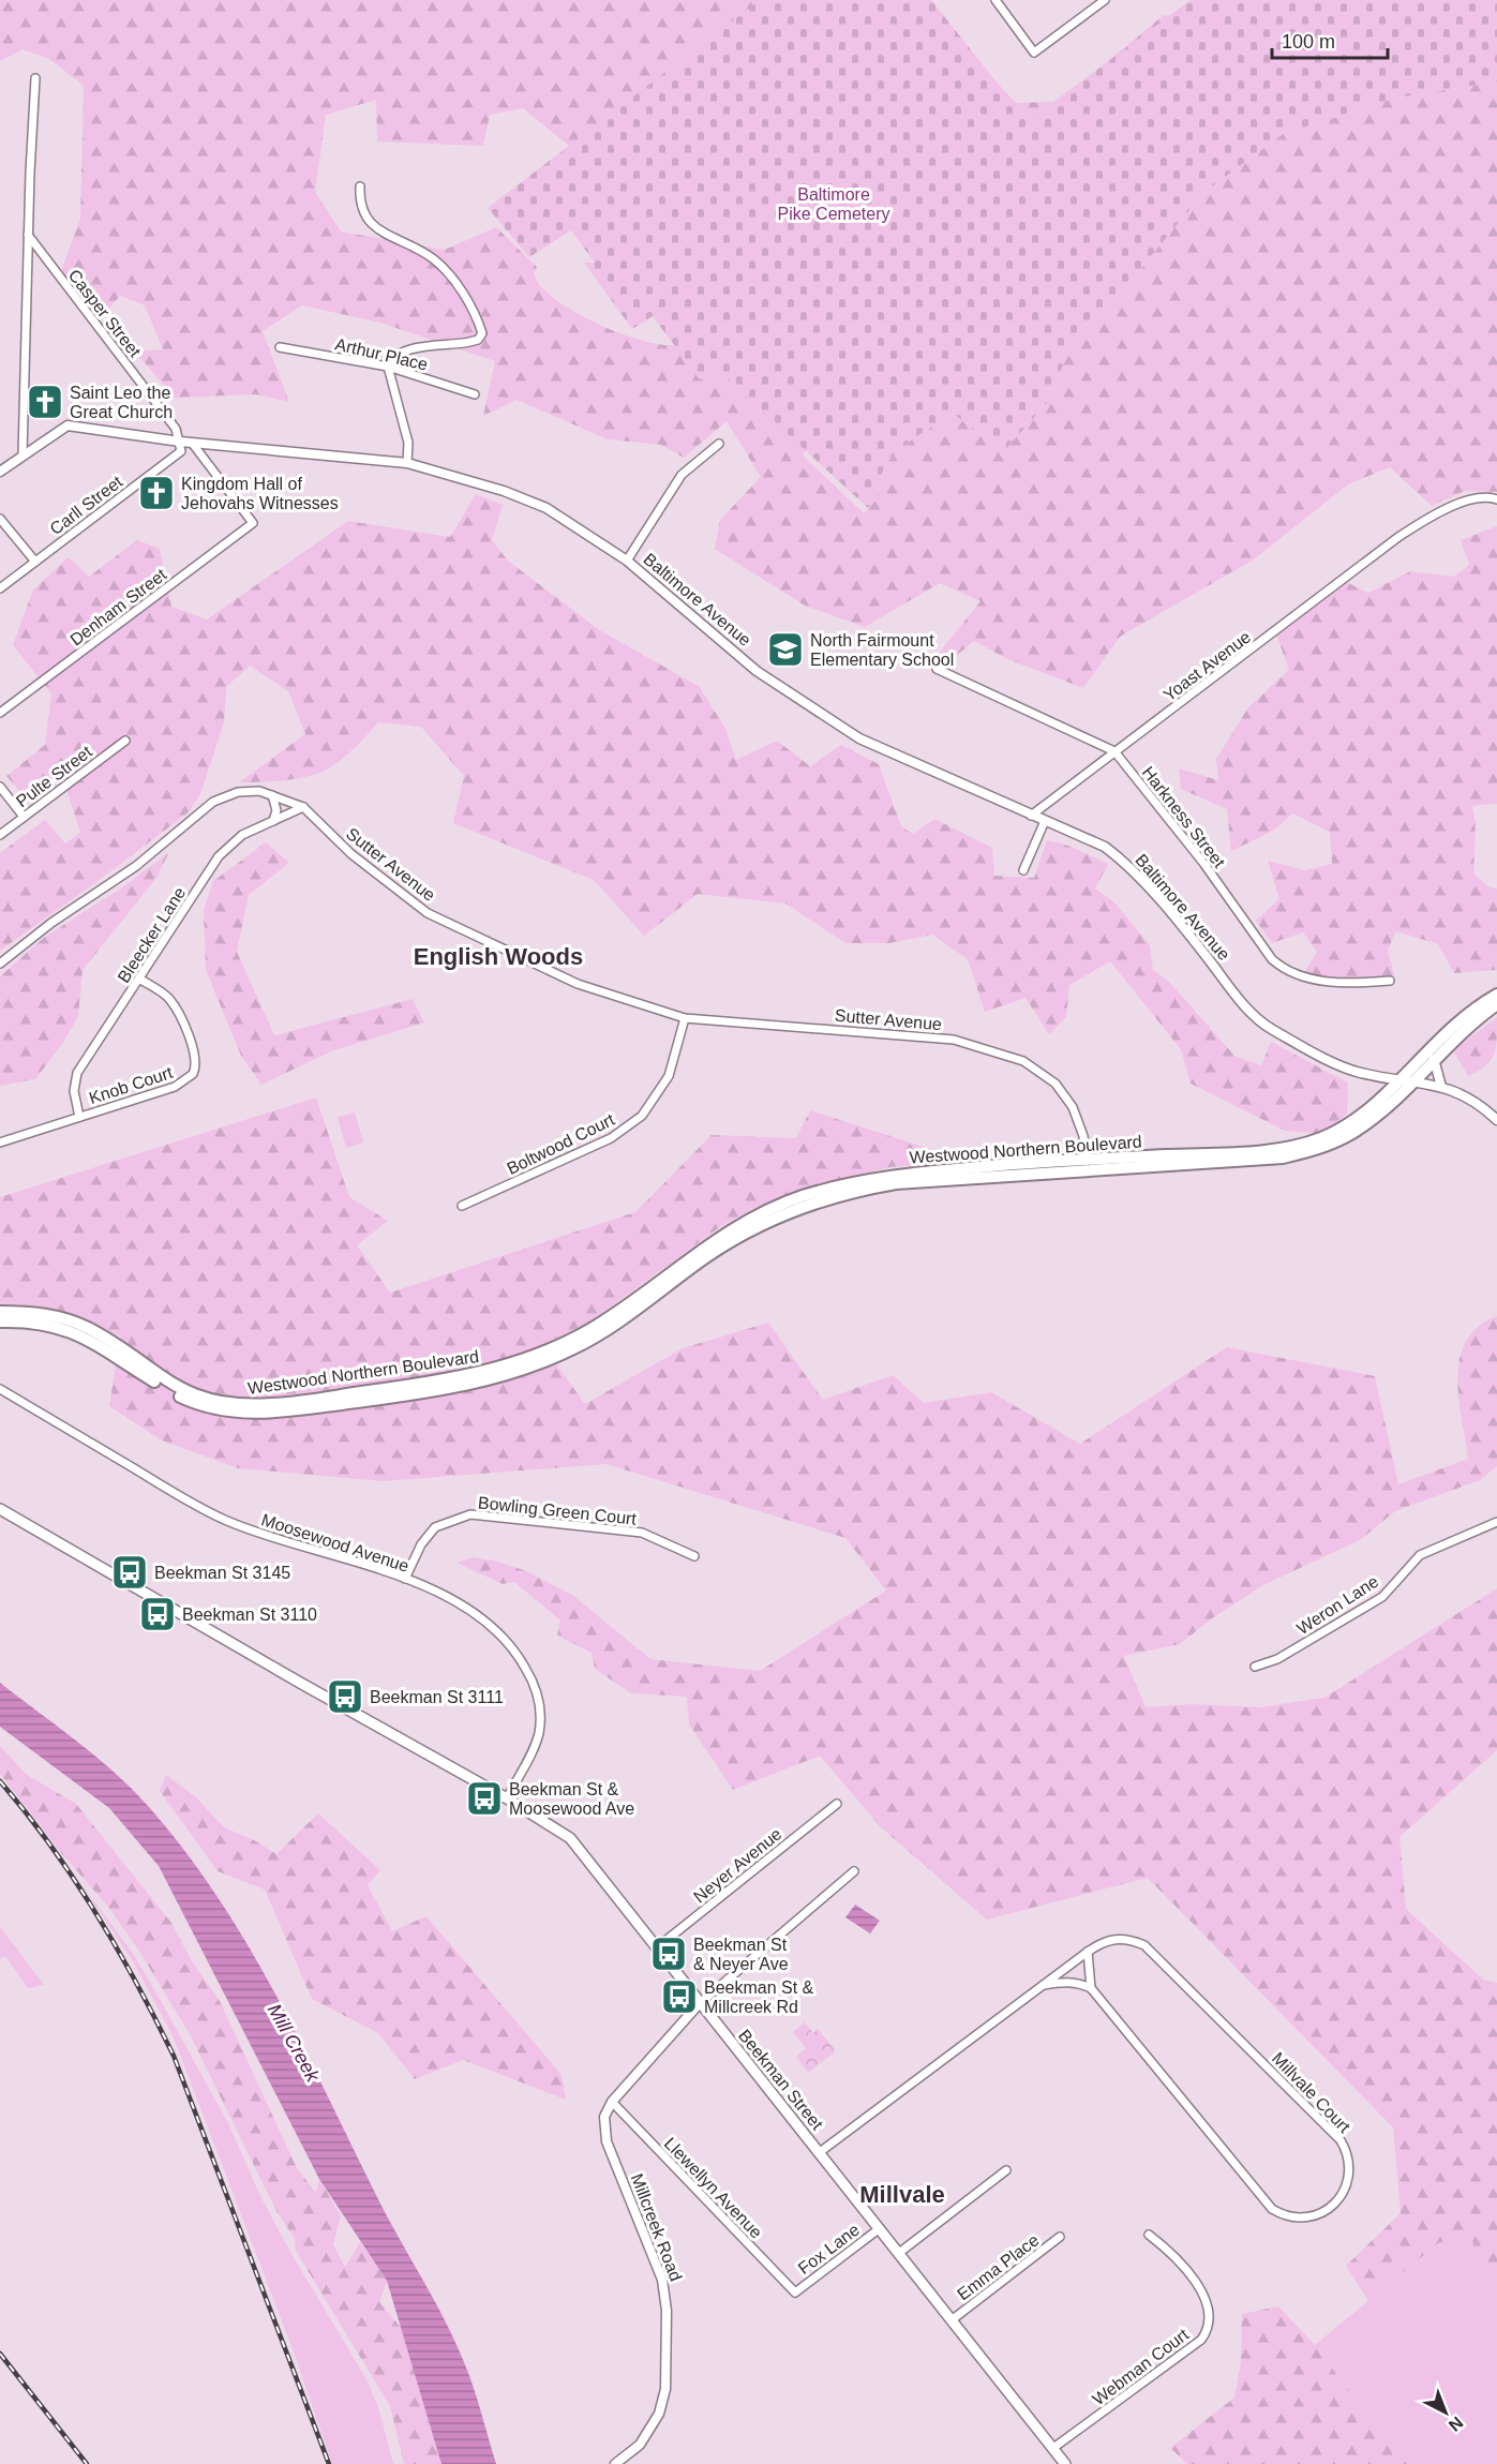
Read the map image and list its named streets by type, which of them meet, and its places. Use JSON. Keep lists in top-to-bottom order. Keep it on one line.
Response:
{"streets":{"main road":["Westwood Northern Boulevard","Beekman Street"],"street":["Casper Street","Arthur Place","Carll Street","Baltimore Avenue","Denham Street","Yoast Avenue","Pulte Street","Harkness Street","Sutter Avenue","Bleecker Lane","Knob Court","Boltwood Court","Bowling Green Court","Moosewood Avenue","Weron Lane","Neyer Avenue","Millvale Court","Llewellyn Avenue","Millcreek Road","Fox Lane","Emma Place","Webman Court"]},"crossings":[["Casper Street","Carll Street"],["Casper Street","Baltimore Avenue"],["Carll Street","Baltimore Avenue"],["Baltimore Avenue","Denham Street"],["Baltimore Avenue","Yoast Avenue"],["Baltimore Avenue","Westwood Northern Boulevard"],["Yoast Avenue","Harkness Street"],["Sutter Avenue","Bleecker Lane"],["Sutter Avenue","Boltwood Court"],["Sutter Avenue","Westwood Northern Boulevard"],["Bleecker Lane","Knob Court"],["Bowling Green Court","Moosewood Avenue"],["Moosewood Avenue","Beekman Street"],["Neyer Avenue","Beekman Street"],["Beekman Street","Millvale Court"],["Beekman Street","Fox Lane"],["Beekman Street","Emma Place"],["Beekman Street","Webman Court"],["Llewellyn Avenue","Millcreek Road"],["Llewellyn Avenue","Fox Lane"]],"districts":["English Woods","Millvale"],"water":["Mill Creek"],"parks":["Baltimore Pike Cemetery"],"places":{"church":["Saint Leo the Great Church","Kingdom Hall of Jehovahs Witnesses"],"school or university":["North Fairmount Elementary School"],"bus stop":["Beekman St 3145","Beekman St 3110","Beekman St 3111","Beekman St & Moosewood Ave","Beekman St & Neyer Ave","Beekman St & Millcreek Rd"]},"scale_bar":"100 m","north":"bottom right"}
